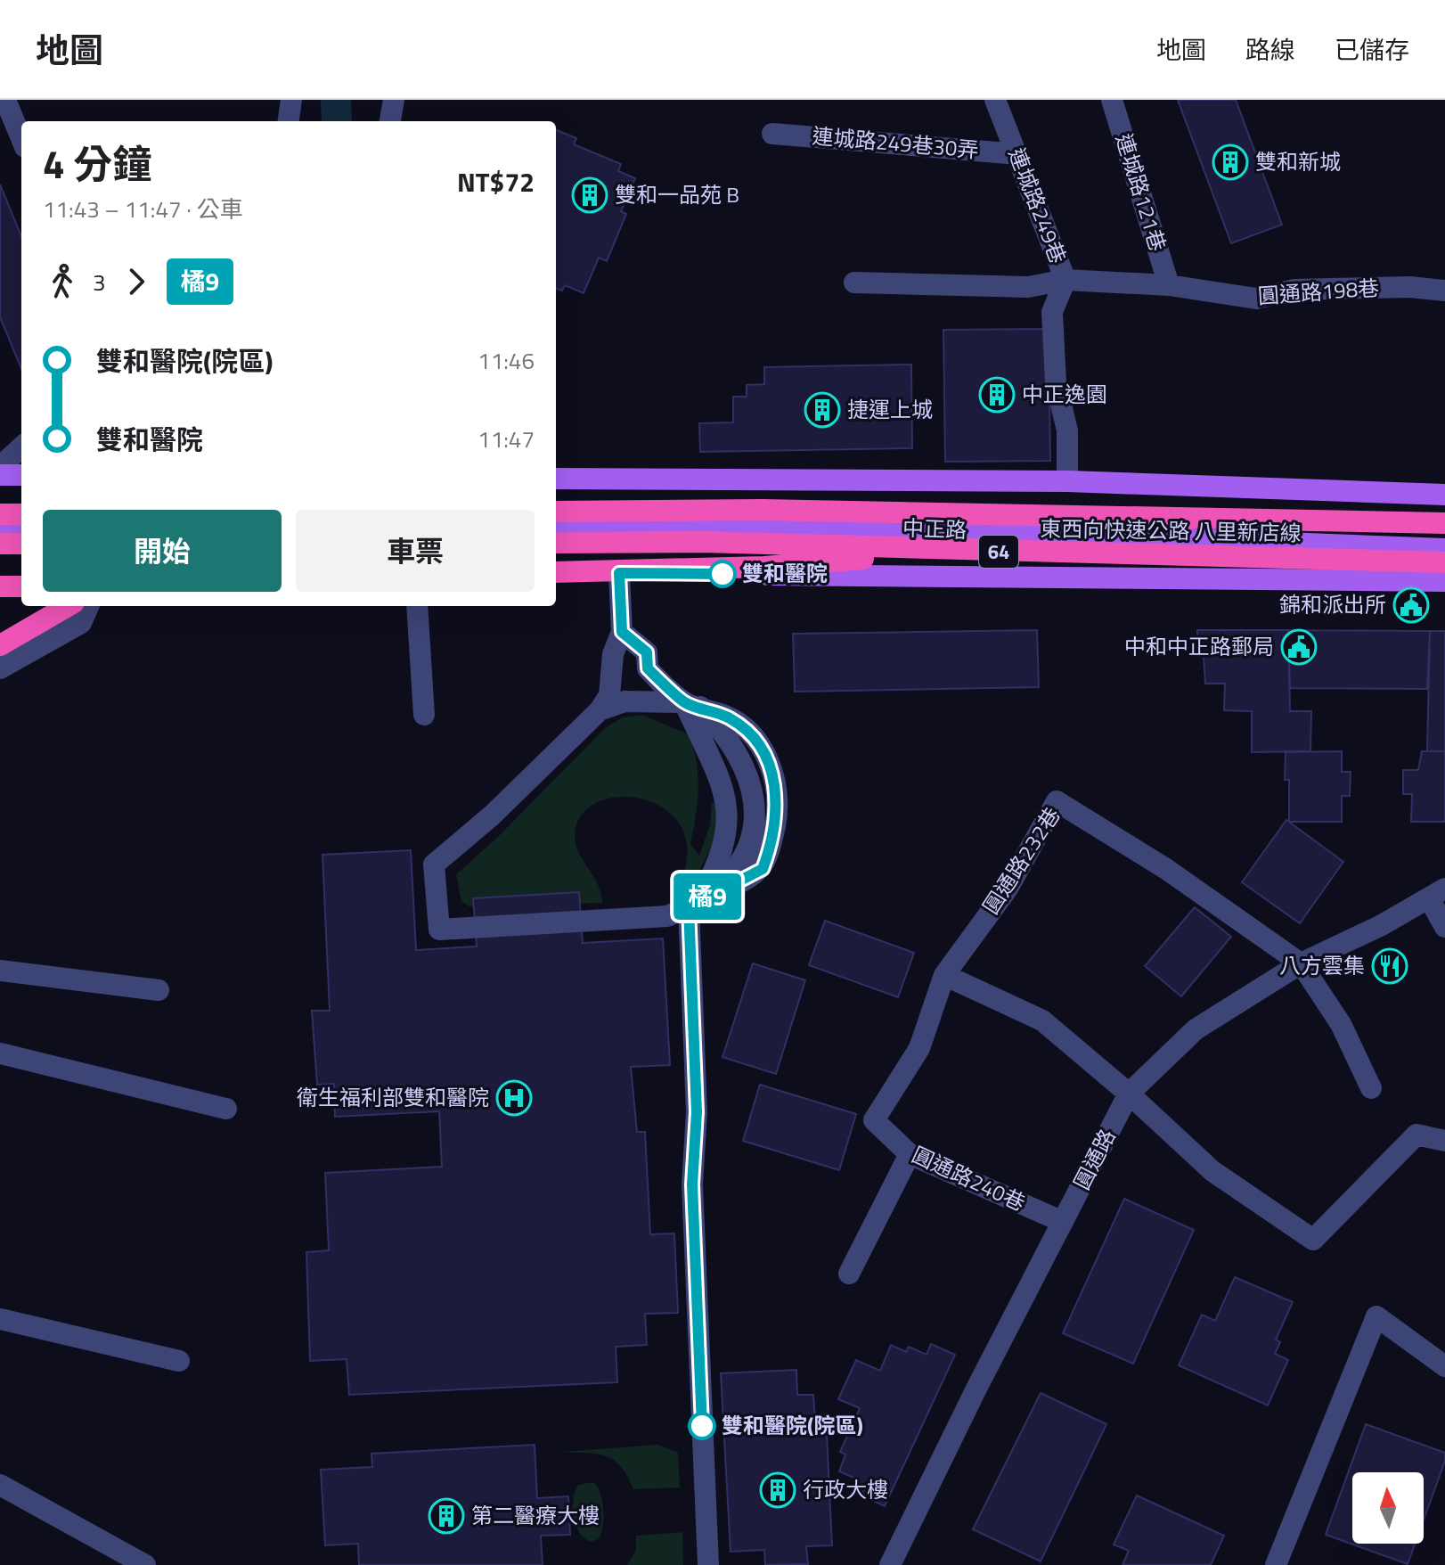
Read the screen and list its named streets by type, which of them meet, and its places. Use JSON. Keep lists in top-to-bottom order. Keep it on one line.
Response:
{"streets":{"highway":["東西向快速公路 八里新店線","64"],"main road":["中正路"],"street":["連城路249巷30弄","連城路121巷","連城路249巷","圓通路198巷","圓通路232巷","圓通路","圓通路240巷"]},"crossings":[["連城路249巷30弄","連城路249巷"],["連城路121巷","圓通路198巷"],["連城路249巷","圓通路198巷"],["圓通路232巷","圓通路"],["圓通路232巷","圓通路240巷"],["圓通路","圓通路240巷"]],"places":{"building":["雙和新城","雙和一品苑 B","中正逸園","捷運上城","行政大樓","第二醫療大樓"],"other":["雙和醫院","雙和醫院(院區)"],"public building":["錦和派出所","中和中正路郵局"],"restaurant":["八方雲集"],"hospital":["衛生福利部雙和醫院"]},"lines":["bus line 橘9"],"north":"top","page":{"header":"地圖","nav":["地圖","路線","已儲存"],"on_map":"橘9","heading":["4 分鐘","11:43 – 11:47 · 公車","NT$72"],"legs":["3","橘9"],"list":[{"name":"雙和醫院(院區)","value":"11:46"},{"name":"雙和醫院","value":"11:47"}],"buttons":["開始","車票"]}}
